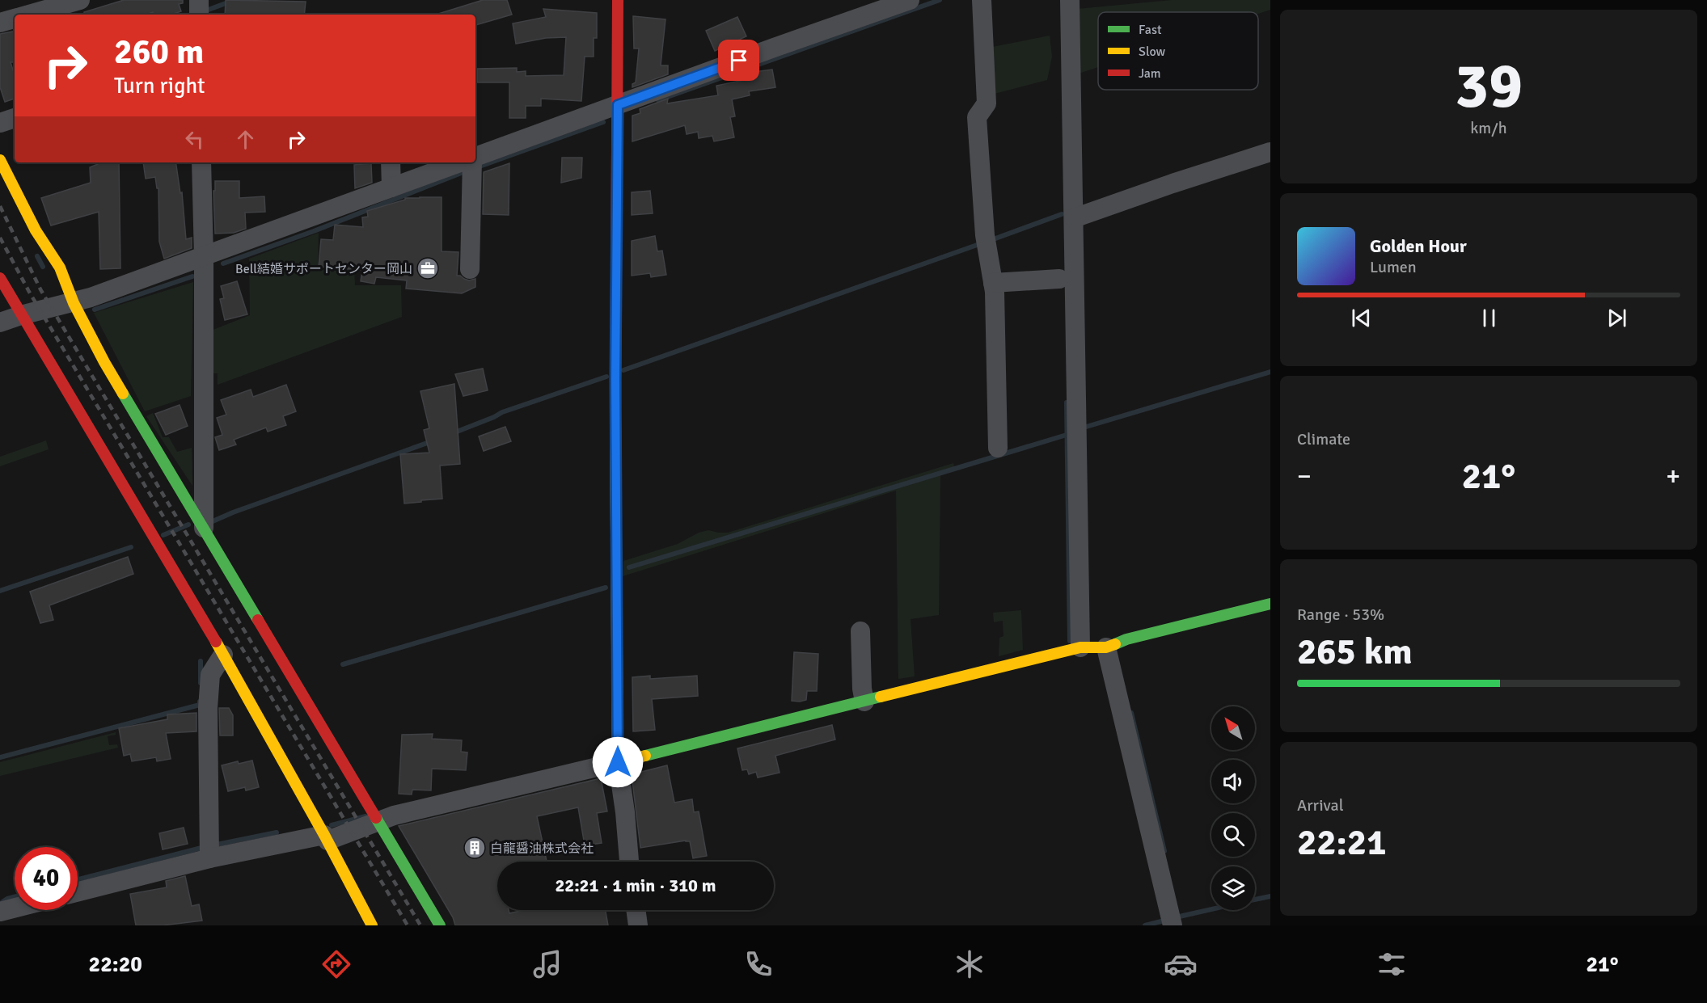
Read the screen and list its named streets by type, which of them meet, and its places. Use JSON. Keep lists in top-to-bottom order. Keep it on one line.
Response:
{"places":{"office":["Bell結婚サポートセンター岡山"],"building":["白龍醤油株式会社"]},"legend":["Fast","Slow","Jam"],"north":"top left","page":{"tile":[["39","km/h"],"Climate",["Range · 53%","265 km"],["Arrival","22:21"]],"turn":["260 m","Turn right"],"song":["Golden Hour","Lumen"],"heat":["−","21°","+"],"limit":"40","trip":"22:21 · 1 min · 310 m","tabs":["22:20","21°"]}}
